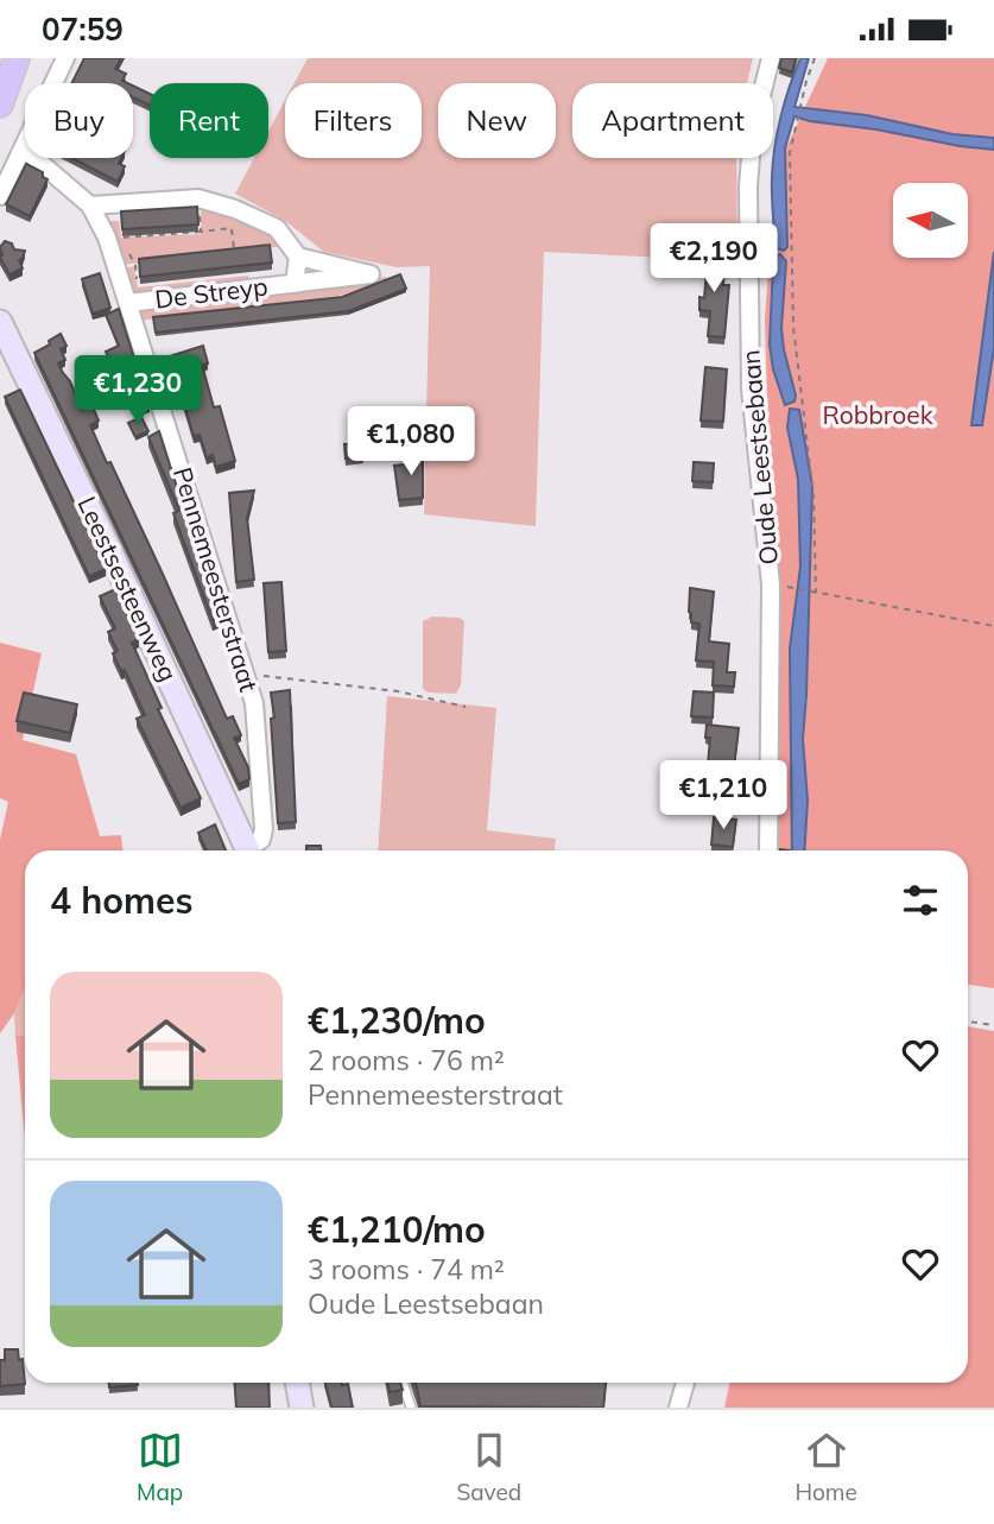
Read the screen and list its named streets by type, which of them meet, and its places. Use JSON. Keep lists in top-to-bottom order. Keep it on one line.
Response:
{"streets":{"street":["De Streyp","Oude Leestsebaan","Pennemeesterstraat","Leestsesteenweg"]},"crossings":[["De Streyp","Pennemeesterstraat"]],"parks":["Robbroek"],"north":"left","page":{"status":"07:59","chip":["Buy","Rent","Filters","New","Apartment"],"price":["€2,190","€1,230","€1,080","€1,210"],"heading":"4 homes","list":[{"name":"€1,230/mo","note":"2 rooms · 76 m² · Pennemeesterstraat"},{"name":"€1,210/mo","note":"3 rooms · 74 m² · Oude Leestsebaan"}],"tabs":["Map","Saved","Home"]}}
